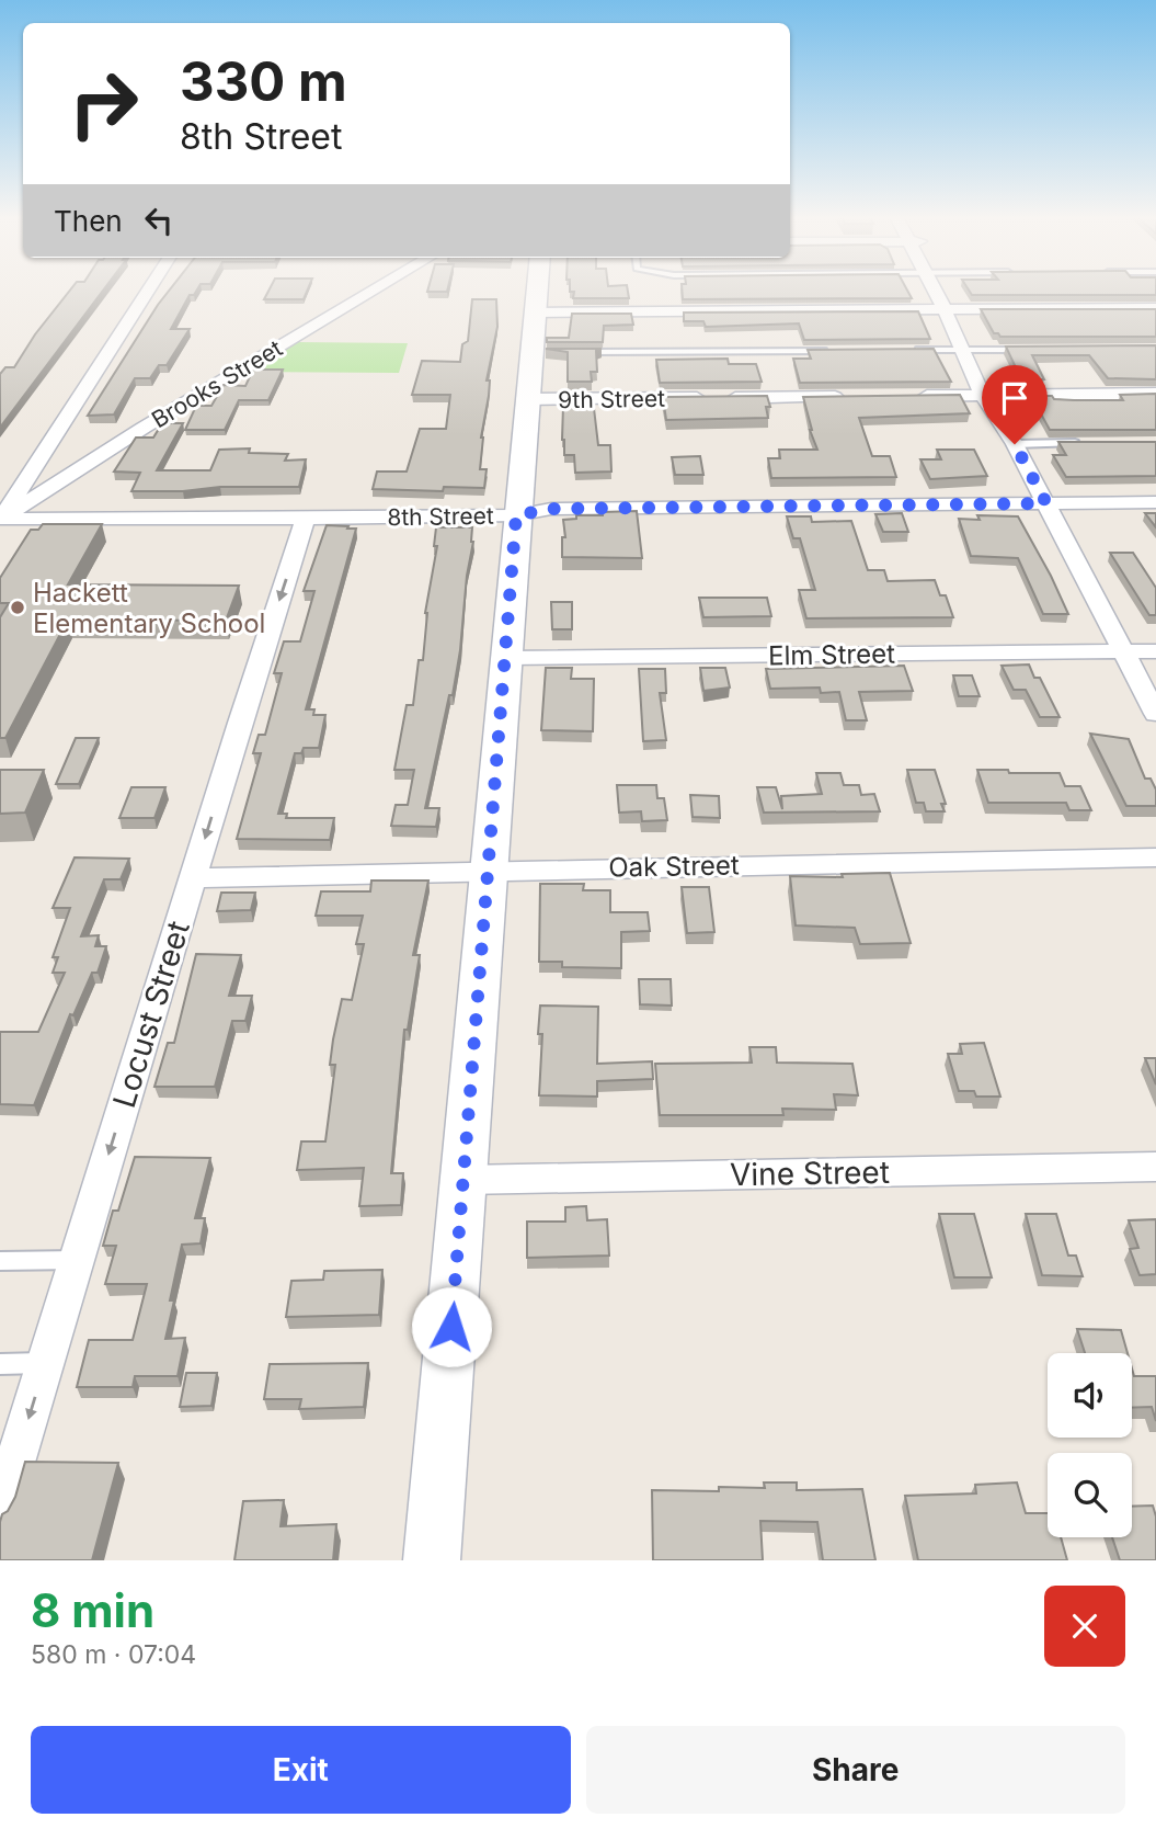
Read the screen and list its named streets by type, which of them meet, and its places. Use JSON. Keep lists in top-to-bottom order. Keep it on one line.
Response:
{"streets":{"street":["Brooks Street","9th Street","8th Street","Elm Street","Oak Street","Locust Street","Vine Street"]},"crossings":[["Brooks Street","8th Street"],["8th Street","Locust Street"],["Oak Street","Locust Street"]],"one_way":["Locust Street"],"places":["Hackett Elementary School"],"page":{"turn":["330 m","8th Street"],"then":"Then","heading":["8 min","580 m · 07:04"],"buttons":["Exit","Share"]}}
